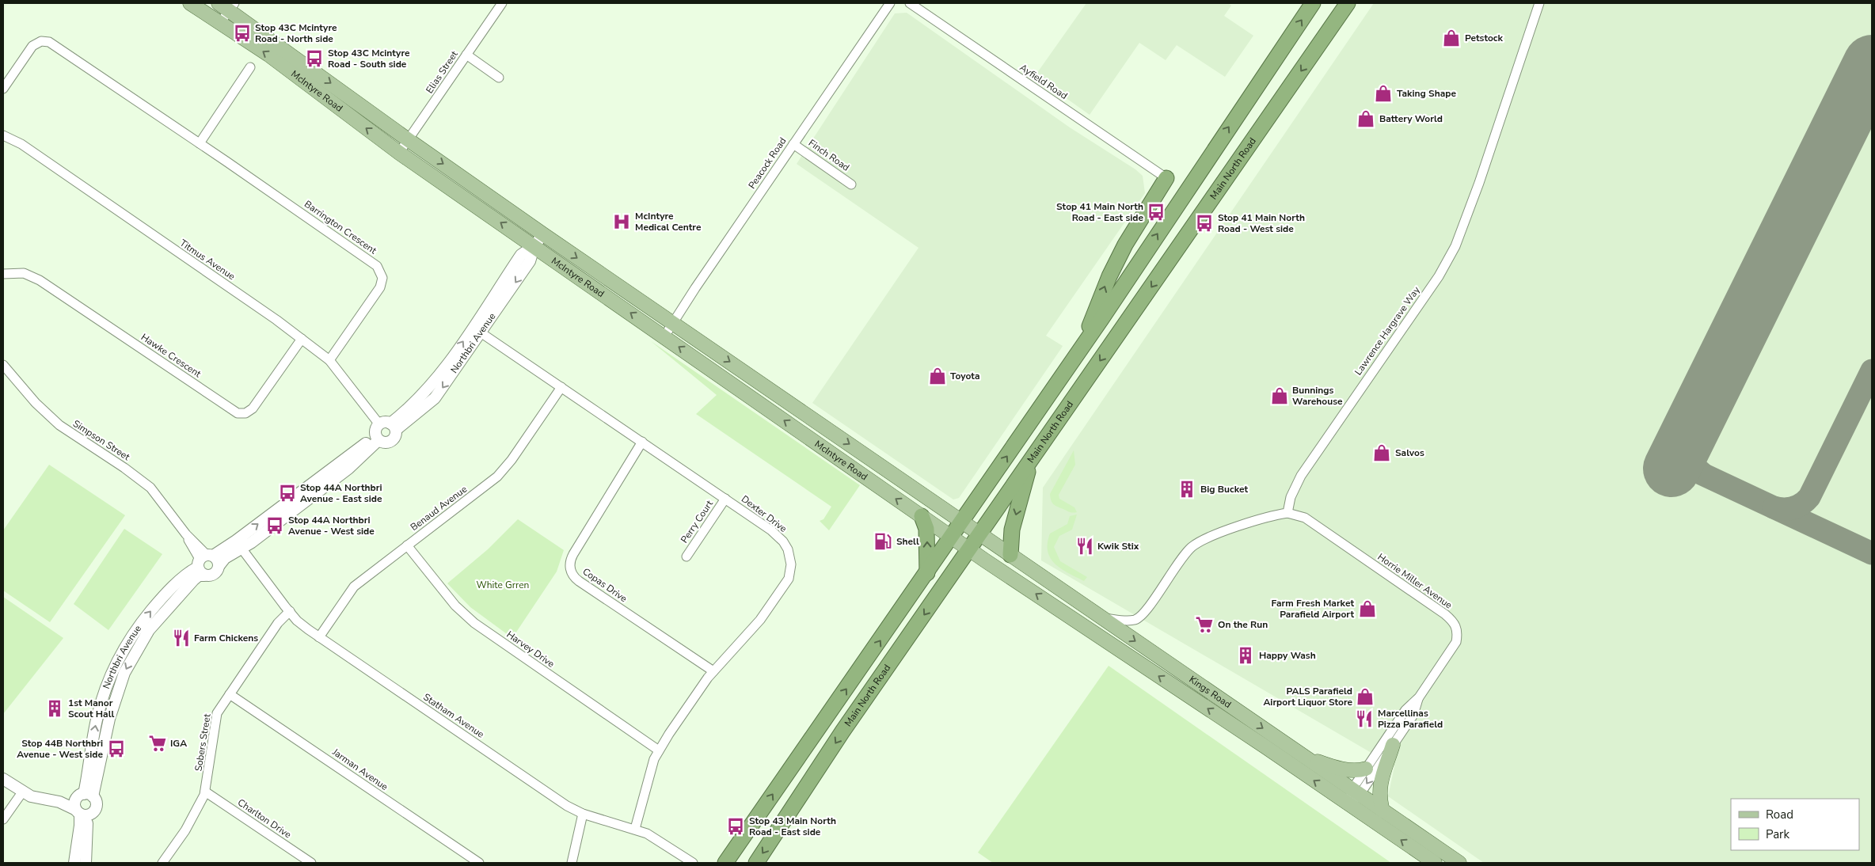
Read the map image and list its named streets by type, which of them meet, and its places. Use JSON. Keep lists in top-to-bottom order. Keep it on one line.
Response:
{"streets":{"highway":["Main North Road"],"main road":["McIntyre Road","Kings Road"],"street":["Elias Street","Ayfield Road","Finch Road","Peacock Road","Barrington Crescent","Titmus Avenue","Lawrence Hargrave Way","Northbri Avenue","Hawke Crescent","Simpson Street","Benaud Avenue","Dexter Drive","Perry Court","Horrie Miller Avenue","Copas Drive","Harvey Drive","Statham Avenue","Sobers Street","Jarman Avenue","Charlton Drive"]},"crossings":[["Elias Street","McIntyre Road"],["McIntyre Road","Peacock Road"],["McIntyre Road","Main North Road"],["McIntyre Road","Northbri Avenue"],["McIntyre Road","Kings Road"],["Finch Road","Peacock Road"],["Main North Road","Kings Road"],["Barrington Crescent","Titmus Avenue"],["Titmus Avenue","Northbri Avenue"],["Titmus Avenue","Hawke Crescent"],["Lawrence Hargrave Way","Horrie Miller Avenue"],["Northbri Avenue","Simpson Street"],["Northbri Avenue","Dexter Drive"],["Northbri Avenue","Statham Avenue"],["Benaud Avenue","Dexter Drive"],["Benaud Avenue","Harvey Drive"],["Benaud Avenue","Statham Avenue"],["Dexter Drive","Perry Court"],["Dexter Drive","Copas Drive"],["Dexter Drive","Harvey Drive"],["Dexter Drive","Statham Avenue"],["Horrie Miller Avenue","Kings Road"],["Statham Avenue","Sobers Street"],["Sobers Street","Jarman Avenue"],["Sobers Street","Charlton Drive"]],"parks":["White Grren"],"places":{"bus stop":["Stop 43C Mcintyre Road - North side","Stop 43C Mcintyre Road - South side","Stop 41 Main North Road - East side","Stop 41 Main North Road - West side","Stop 44A Northbri Avenue - East side","Stop 44A Northbri Avenue - West side","Stop 44B Northbri Avenue - West side","Stop 43 Main North Road - East side"],"shop":["Petstock","Taking Shape","Battery World","Toyota","Bunnings Warehouse","Salvos","Farm Fresh Market Parafield Airport","PALS Parafield Airport Liquor Store"],"hospital":["McIntyre Medical Centre"],"building":["Big Bucket","Happy Wash","1st Manor Scout Hall"],"fuel station":["Shell"],"restaurant":["Kwik Stix","Farm Chickens","Marcellinas Pizza Parafield"],"supermarket":["On the Run","IGA"]},"legend":["Road","Park"]}
